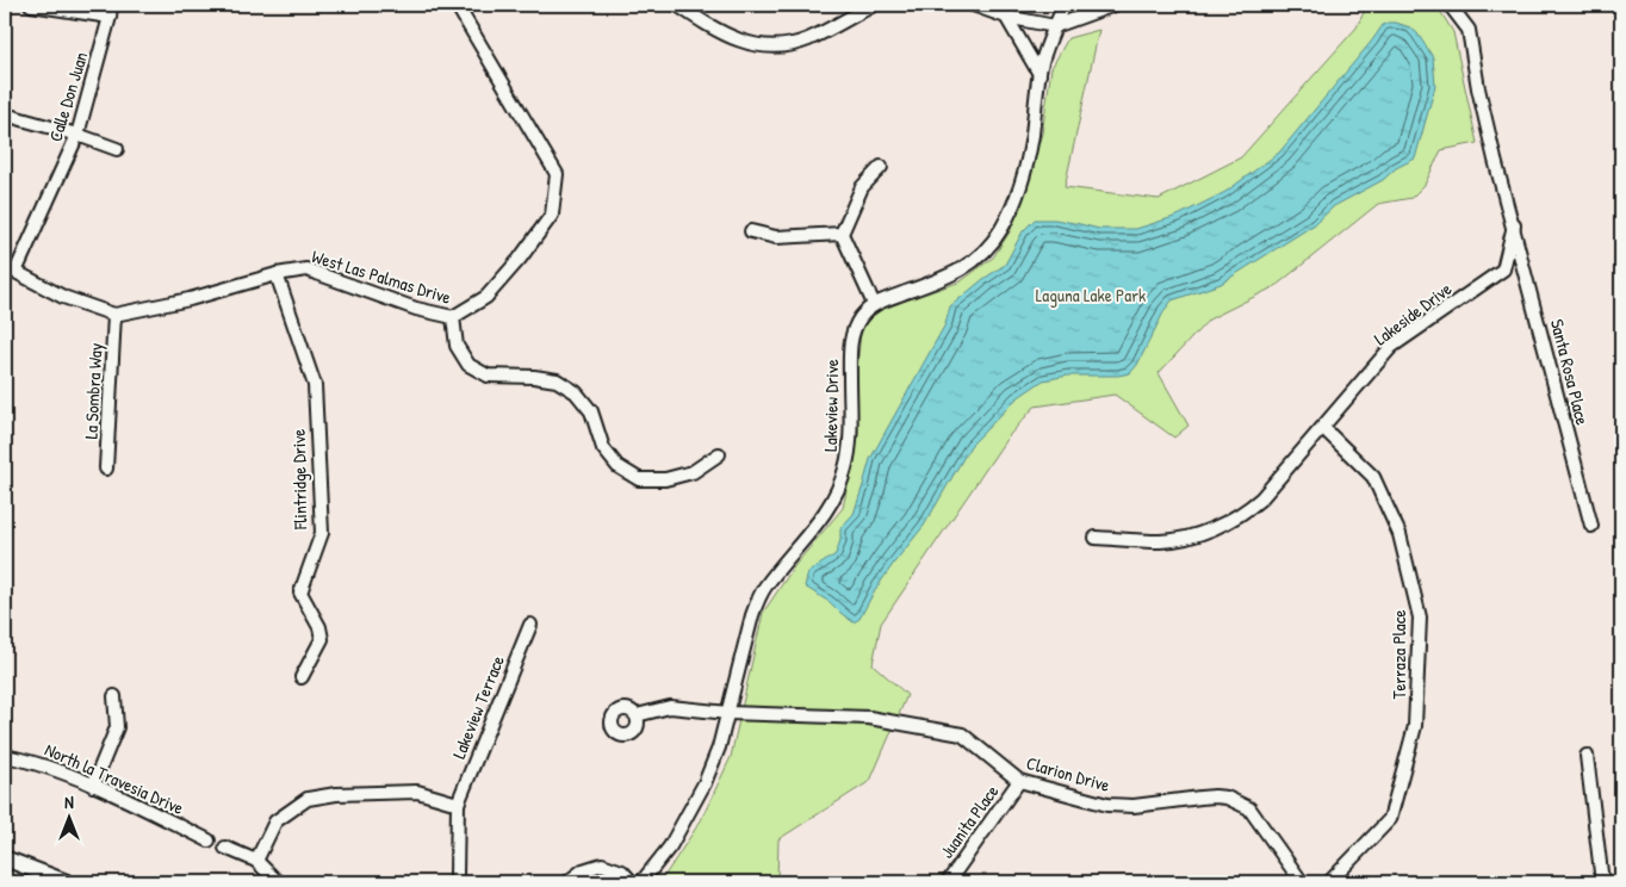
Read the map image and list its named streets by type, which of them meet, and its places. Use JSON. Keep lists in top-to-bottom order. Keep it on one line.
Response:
{"streets":{"street":["Calle Don Juan","West Las Palmas Drive","Lakeside Drive","Santa Rosa Place","La Sombra Way","Lakeview Drive","Flintridge Drive","Terraza Place","Lakeview Terrace","Clarion Drive","North la Travesia Drive","Juanita Place"]},"crossings":[["West Las Palmas Drive","La Sombra Way"],["West Las Palmas Drive","Flintridge Drive"],["Lakeside Drive","Santa Rosa Place"],["Lakeside Drive","Terraza Place"],["Lakeview Drive","Clarion Drive"],["Clarion Drive","Juanita Place"]],"parks":["Laguna Lake Park"],"north":"top"}
